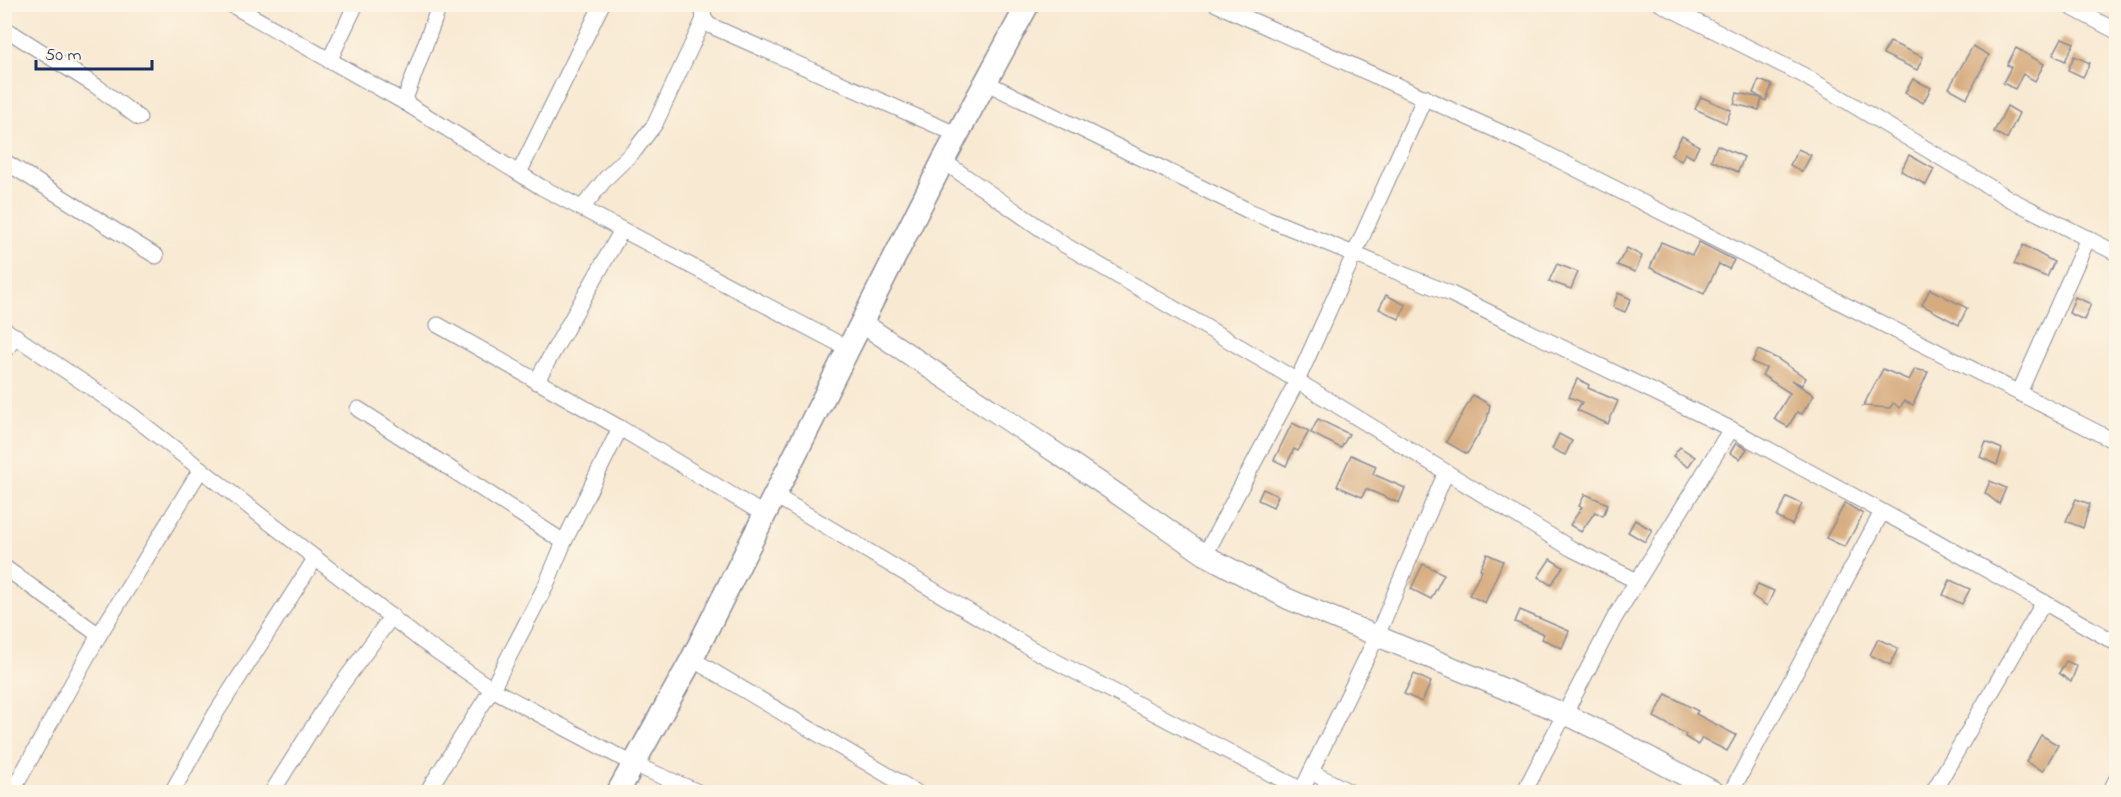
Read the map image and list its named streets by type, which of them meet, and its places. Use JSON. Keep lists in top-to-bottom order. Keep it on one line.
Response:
{"scale_bar":"50 m"}
